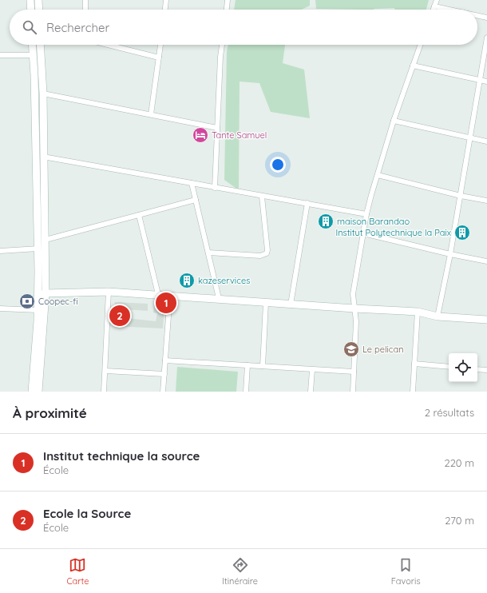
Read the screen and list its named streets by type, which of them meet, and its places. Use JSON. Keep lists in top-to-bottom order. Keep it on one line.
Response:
{"places":{"hotel":["Tante Samuel"],"building":["maison Barandao","Institut Polytechnique la Paix","kazeservices"],"bank":["Coopec-fi"],"school or university":["Le pelican"]},"page":{"search":"Rechercher","pins":["1","2"],"heading":["À proximité","2 résultats"],"list":[{"mark":"1","name":"Institut technique la source","note":"École","value":"220 m"},{"mark":"2","name":"Ecole la Source","note":"École","value":"270 m"}],"nav":["Carte","Itinéraire","Favoris"]}}
